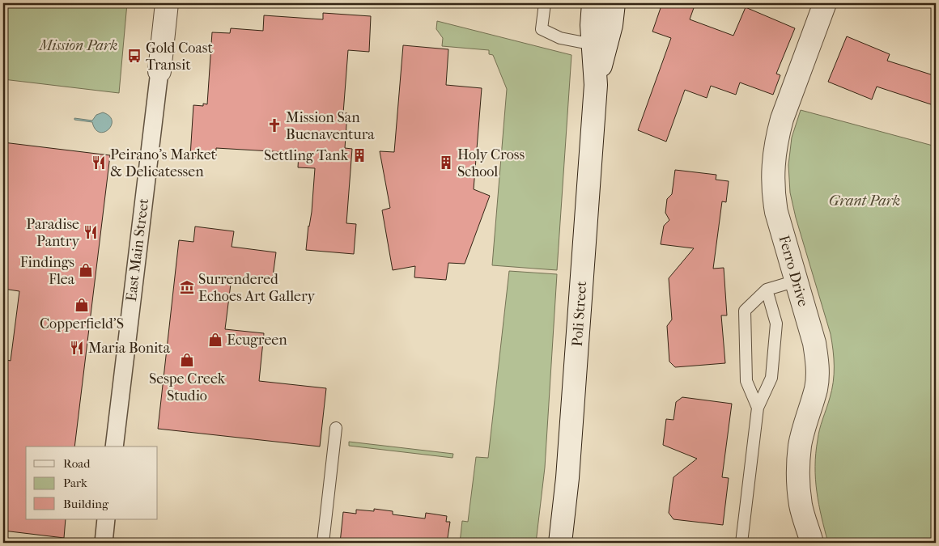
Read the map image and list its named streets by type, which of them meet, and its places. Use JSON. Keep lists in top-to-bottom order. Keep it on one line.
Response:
{"streets":{"main road":["East Main Street","Ferro Drive","Poli Street"]},"parks":["Mission Park","Grant Park"],"places":{"bus stop":["Gold Coast Transit"],"church":["Mission San Buenaventura"],"building":["Settling Tank","Holy Cross School"],"restaurant":["Peirano's Market & Delicatessen","Paradise Pantry","Maria Bonita"],"shop":["Findings Flea","Copperfield'S","Ecugreen","Sespe Creek Studio"],"museum":["Surrendered Echoes Art Gallery"]},"legend":["Road","Park","Building"]}
